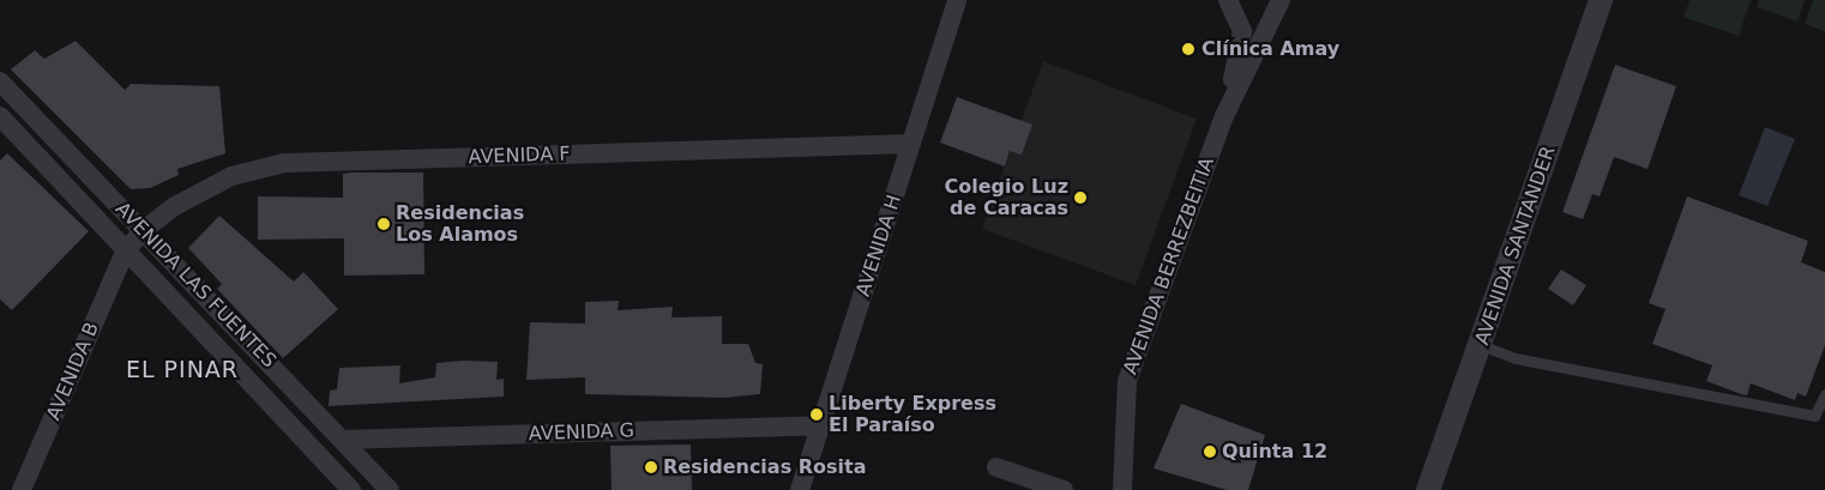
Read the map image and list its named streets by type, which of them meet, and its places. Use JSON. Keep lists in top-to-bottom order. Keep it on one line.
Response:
{"streets":{"street":["AVENIDA F","AVENIDA H","AVENIDA SANTANDER","AVENIDA BERREZBEITIA","AVENIDA LAS FUENTES","AVENIDA B","AVENIDA G"]},"crossings":[["AVENIDA F","AVENIDA H"],["AVENIDA F","AVENIDA LAS FUENTES"],["AVENIDA F","AVENIDA B"],["AVENIDA H","AVENIDA G"],["AVENIDA LAS FUENTES","AVENIDA B"],["AVENIDA LAS FUENTES","AVENIDA G"]],"districts":["EL PINAR"],"places":["Clínica Amay","Colegio Luz de Caracas","Residencias Los Alamos","Liberty Express El Paraíso","Quinta 12","Residencias Rosita"]}
